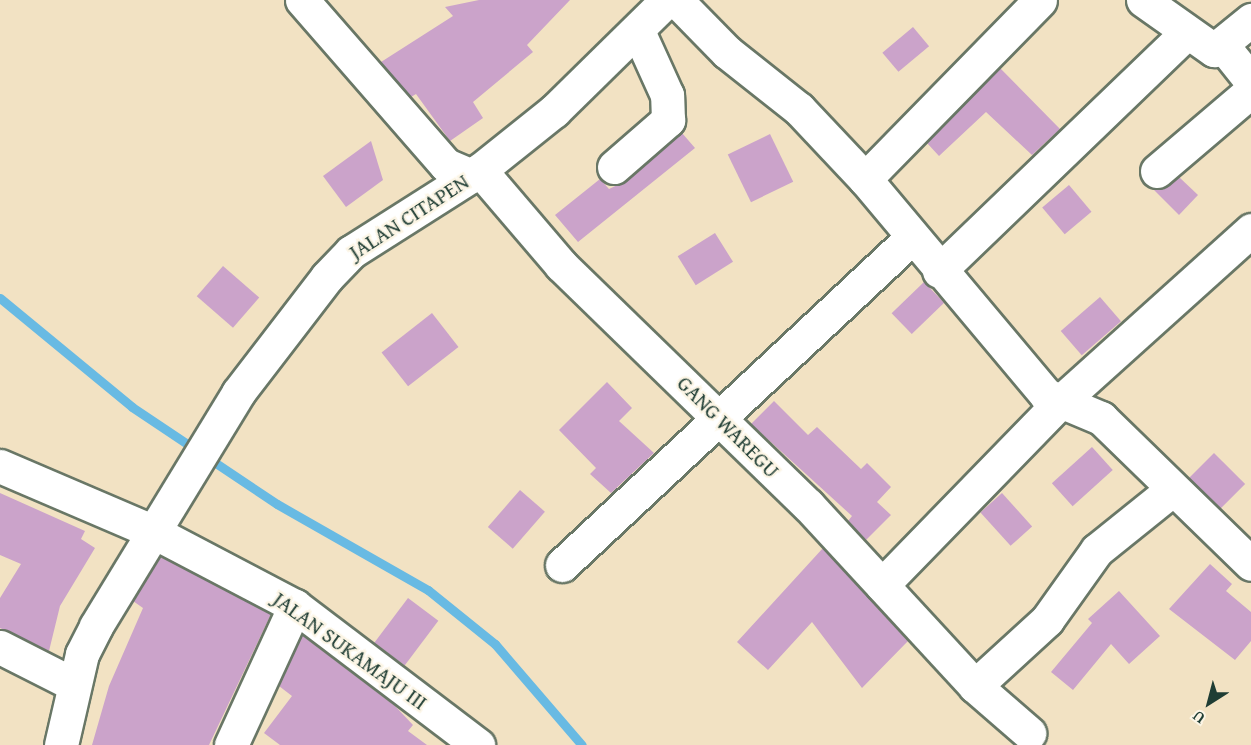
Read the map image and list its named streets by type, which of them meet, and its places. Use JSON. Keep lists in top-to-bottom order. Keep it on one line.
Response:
{"streets":{"street":["JALAN CITAPEN","GANG WAREGU","JALAN SUKAMAJU III"]},"crossings":[["JALAN CITAPEN","GANG WAREGU"],["JALAN CITAPEN","JALAN SUKAMAJU III"]],"north":"bottom left"}
